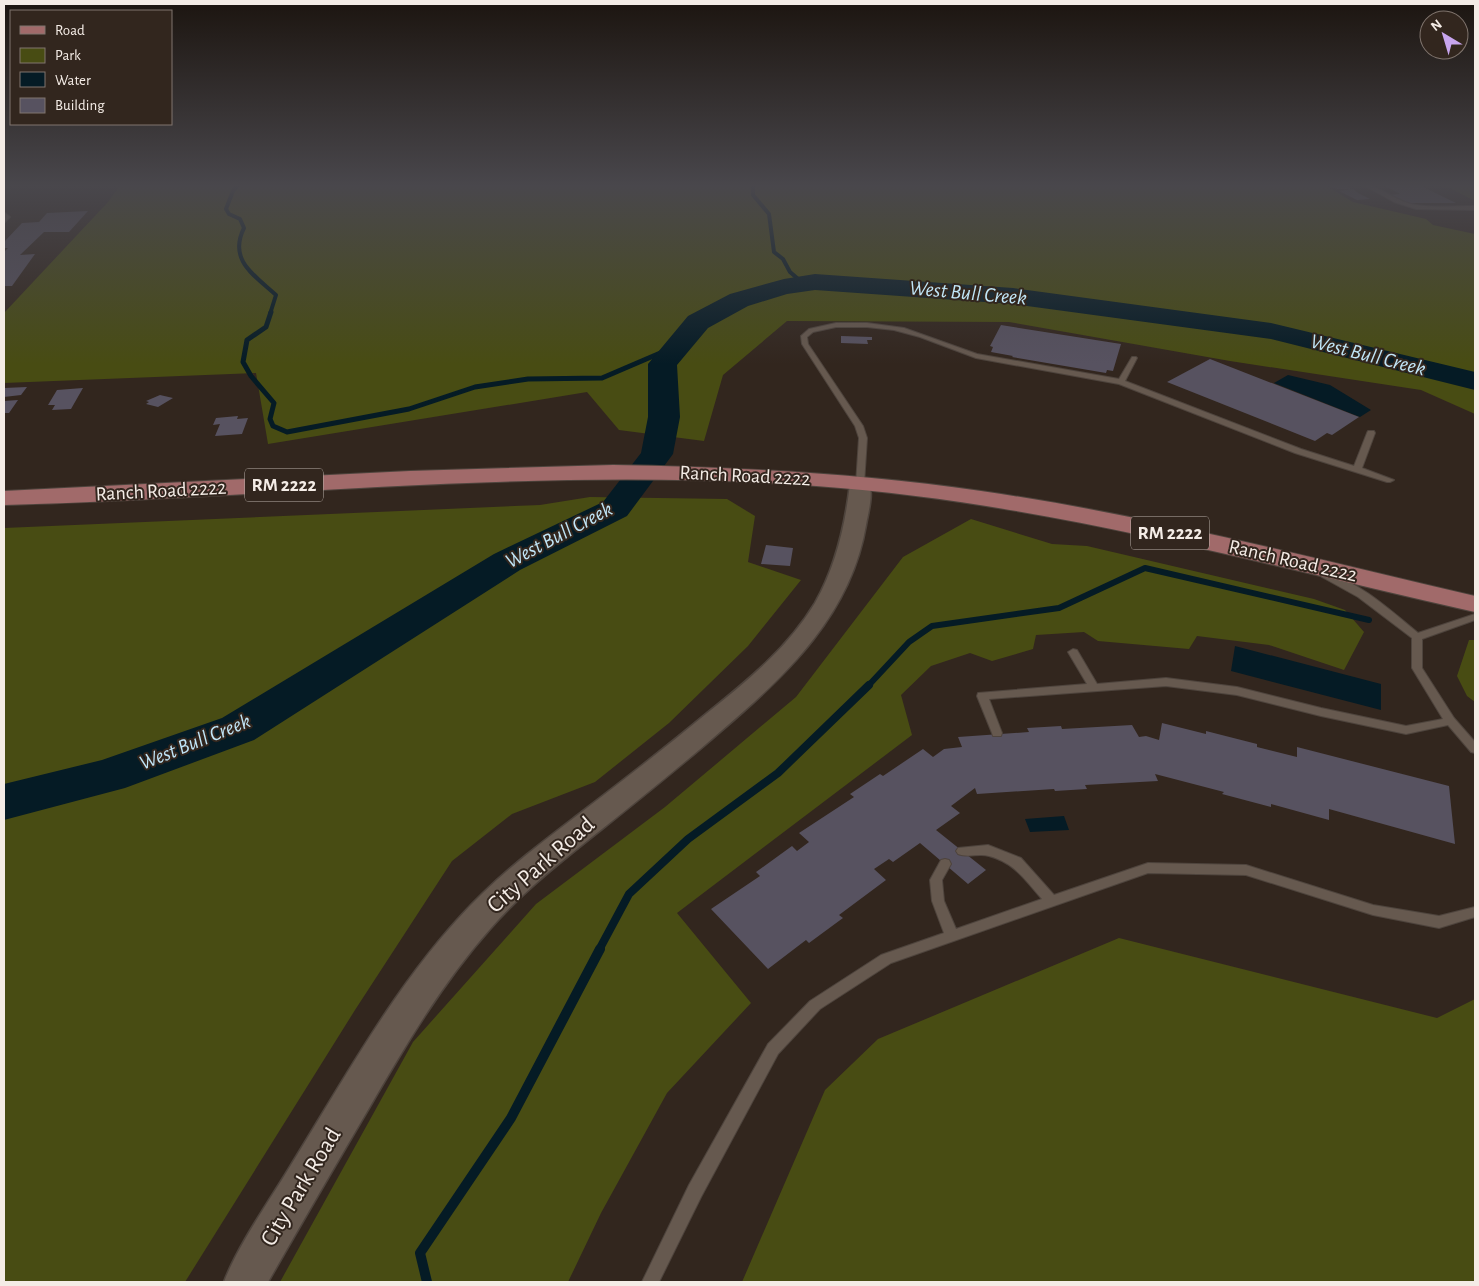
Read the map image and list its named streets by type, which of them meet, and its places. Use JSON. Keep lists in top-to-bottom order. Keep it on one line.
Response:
{"streets":{"main road":["Ranch Road 2222","RM 2222"],"street":["City Park Road"]},"crossings":[["Ranch Road 2222","City Park Road"]],"water":["West Bull Creek"],"legend":["Road","Park","Water","Building"],"north":"top left"}
